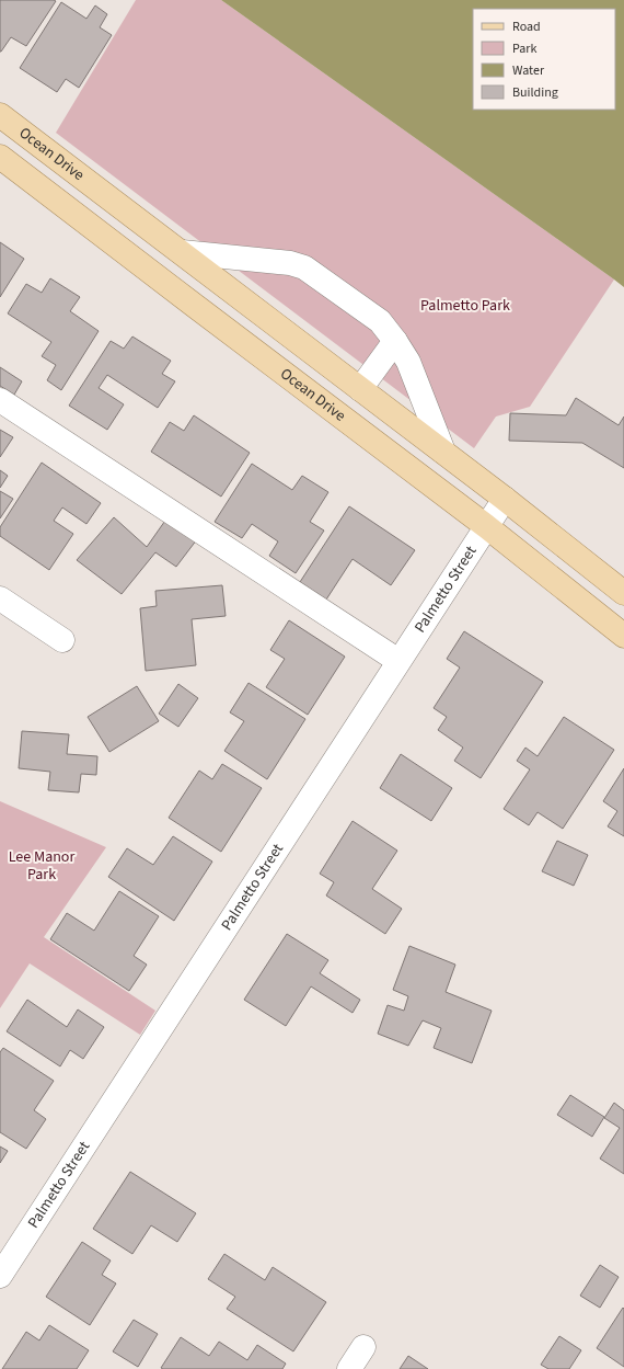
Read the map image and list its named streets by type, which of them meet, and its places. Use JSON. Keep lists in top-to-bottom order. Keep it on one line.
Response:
{"streets":{"main road":["Ocean Drive"],"street":["Palmetto Street"]},"crossings":[["Ocean Drive","Palmetto Street"]],"parks":["Palmetto Park","Lee Manor Park"],"legend":["Road","Park","Water","Building"]}
